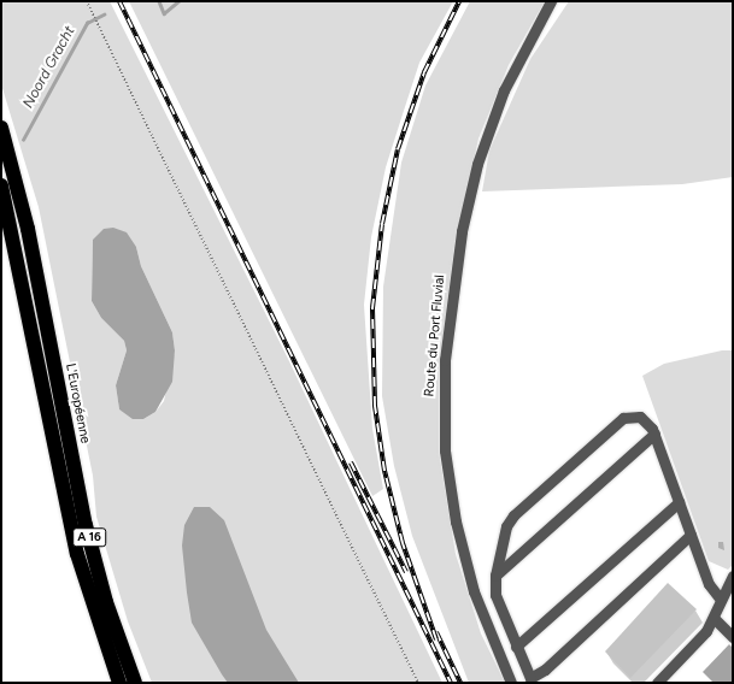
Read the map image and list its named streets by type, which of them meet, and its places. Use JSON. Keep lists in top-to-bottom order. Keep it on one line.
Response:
{"streets":{"highway":["L'Européenne","A 16"],"street":["Route du Port Fluvial"]},"water":["Noord Gracht"]}
